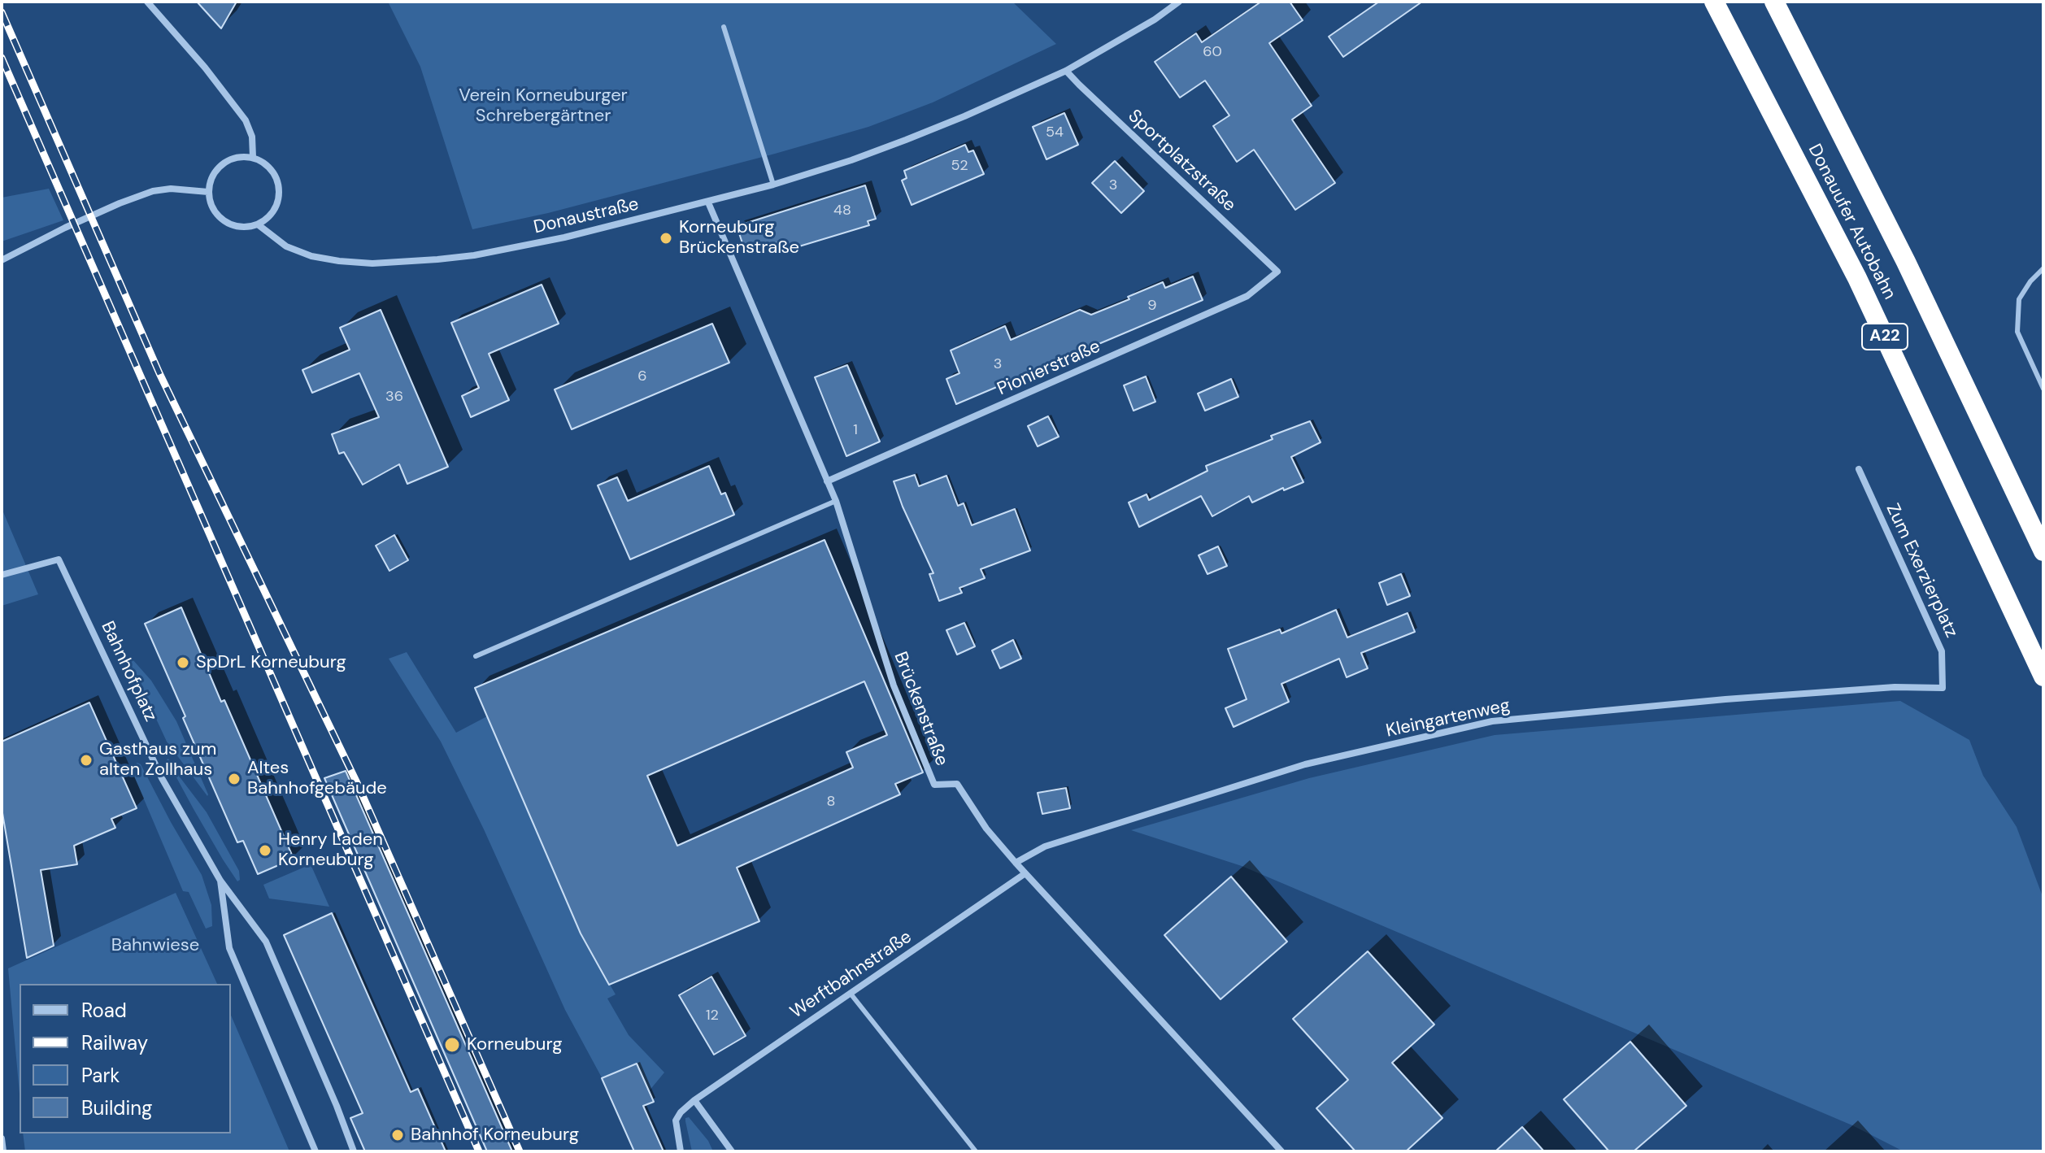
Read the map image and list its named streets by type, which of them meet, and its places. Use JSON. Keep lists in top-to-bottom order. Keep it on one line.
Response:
{"streets":{"highway":["Donauufer Autobahn","A22"],"street":["Sportplatzstraße","Donaustraße","Pionierstraße","Zum Exerzierplatz","Bahnhofplatz","Brückenstraße","Kleingartenweg","Werftbahnstraße"]},"crossings":[["Sportplatzstraße","Donaustraße"],["Sportplatzstraße","Pionierstraße"],["Donaustraße","Brückenstraße"],["Pionierstraße","Brückenstraße"],["Zum Exerzierplatz","Kleingartenweg"],["Brückenstraße","Kleingartenweg"],["Brückenstraße","Werftbahnstraße"]],"parks":["Verein Korneuburger Schrebergärtner","Bahnwiese"],"places":["Korneuburg Brückenstraße","SpDrL Korneuburg","Gasthaus zum alten Zollhaus","Altes Bahnhofgebäude","Henry Laden Korneuburg","Korneuburg","Bahnhof Korneuburg"],"house_numbers":["60","54","52","3","48","9","3","6","36","1","8","12"],"legend":["Road","Railway","Park","Building"]}
